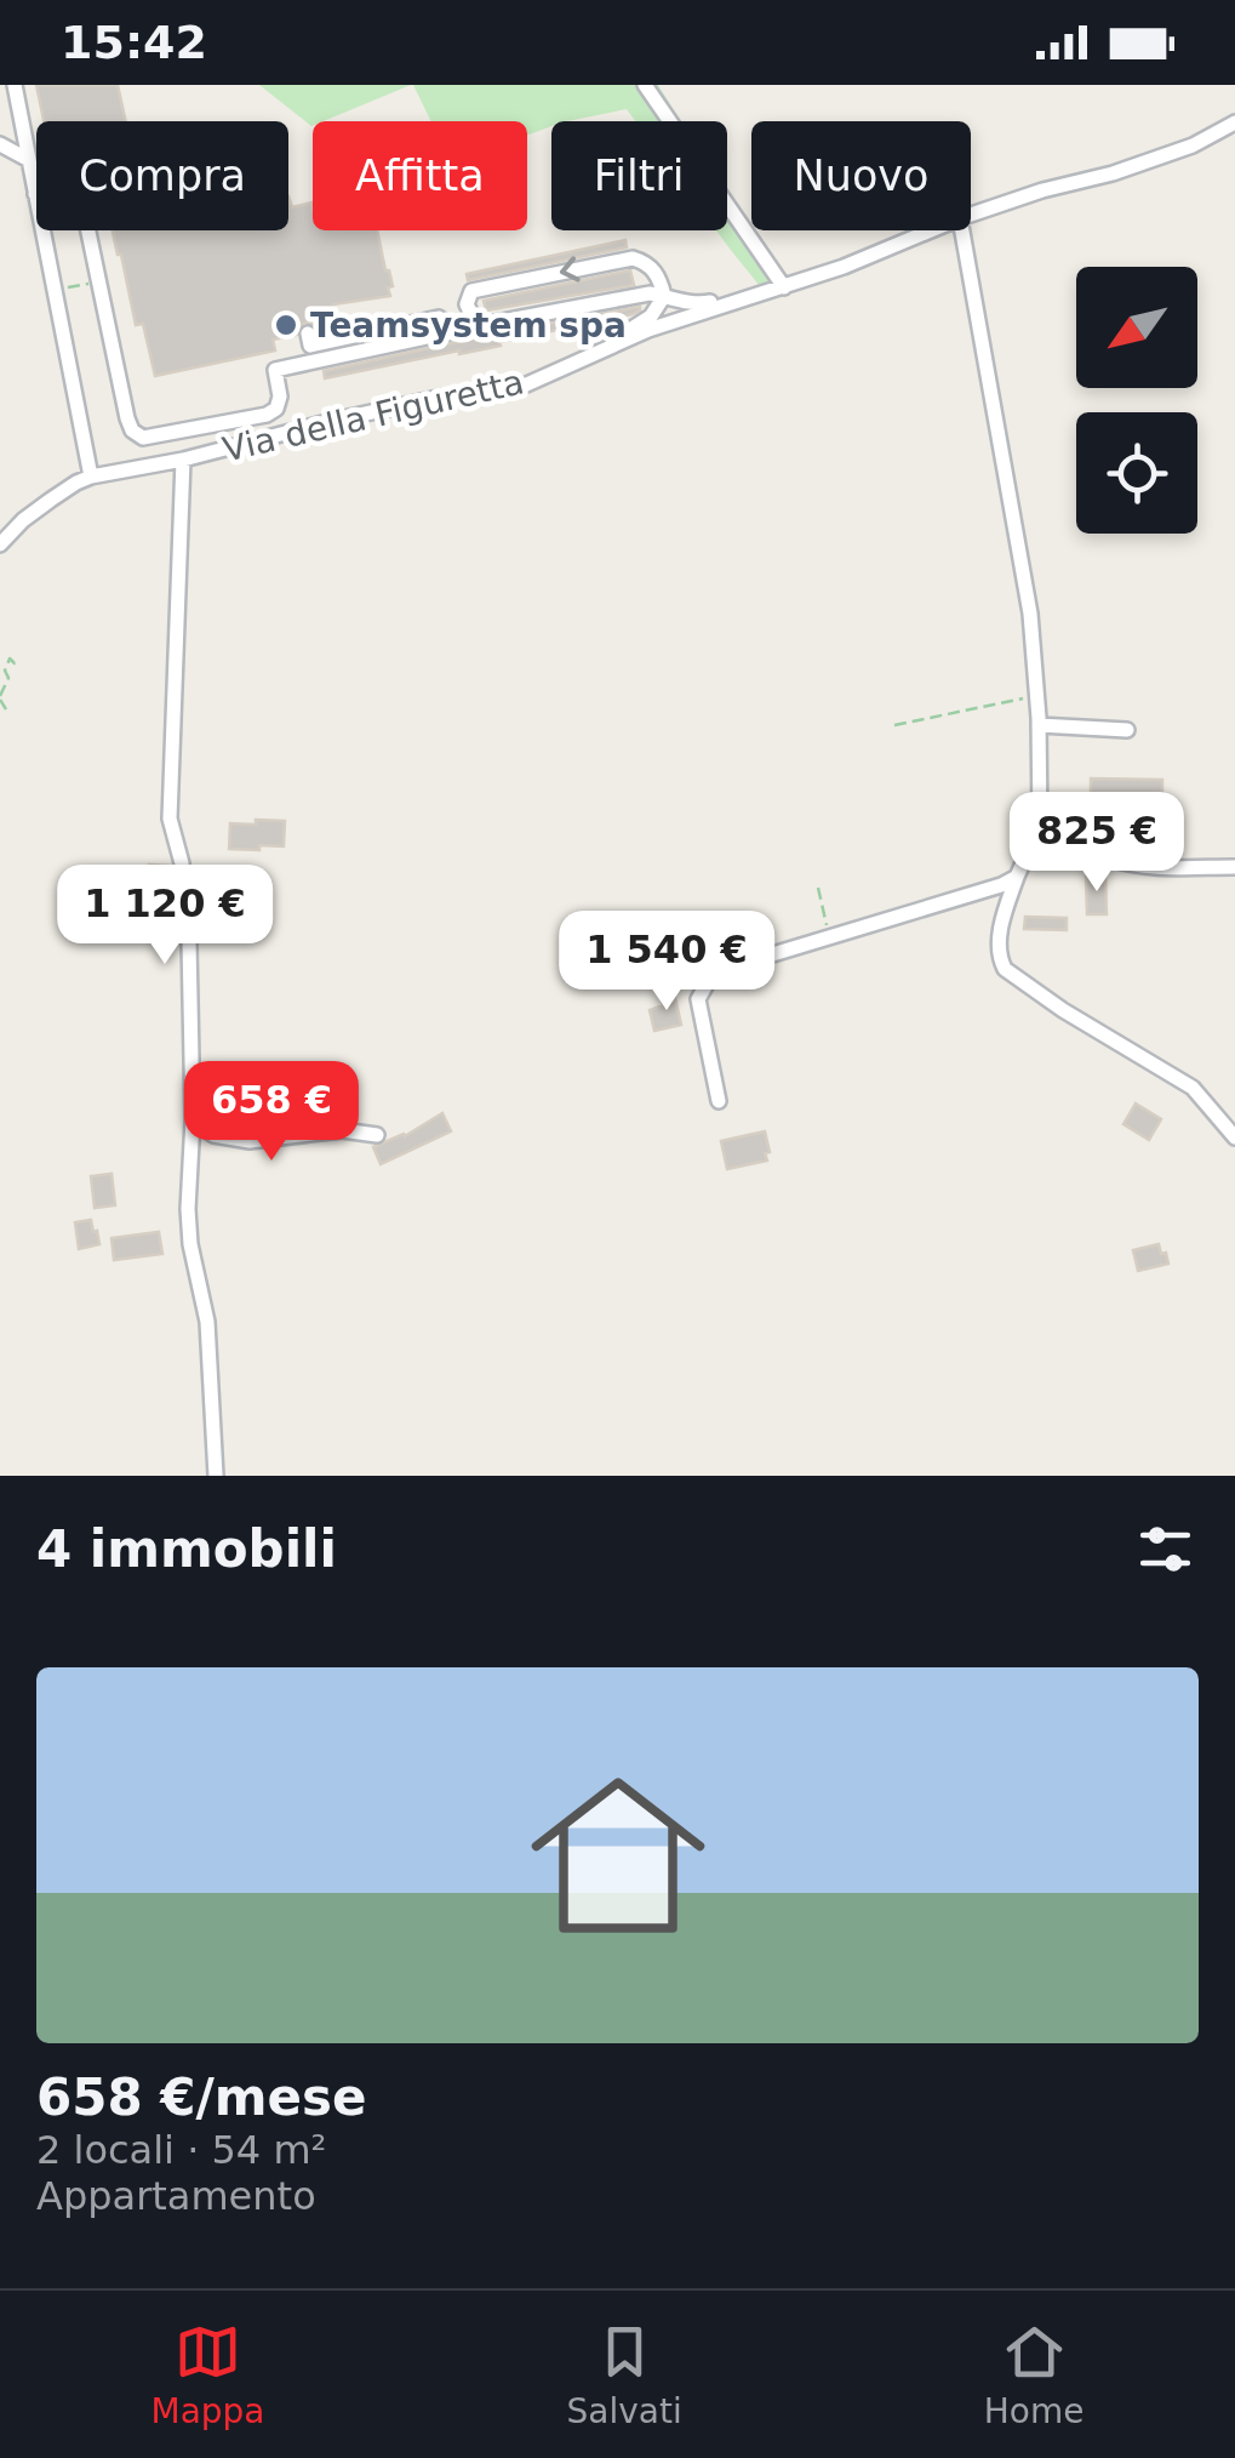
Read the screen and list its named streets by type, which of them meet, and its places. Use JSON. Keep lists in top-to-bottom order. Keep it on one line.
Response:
{"streets":{"street":["Via della Figuretta"]},"places":["Teamsystem spa"],"north":"bottom left","page":{"status":"15:42","chip":["Compra","Affitta","Filtri","Nuovo"],"price":["825 €","1 120 €","1 540 €","658 €"],"heading":"4 immobili","list":[{"name":"658 €/mese","note":"2 locali · 54 m² · Appartamento"}],"tabs":["Mappa","Salvati","Home"]}}
